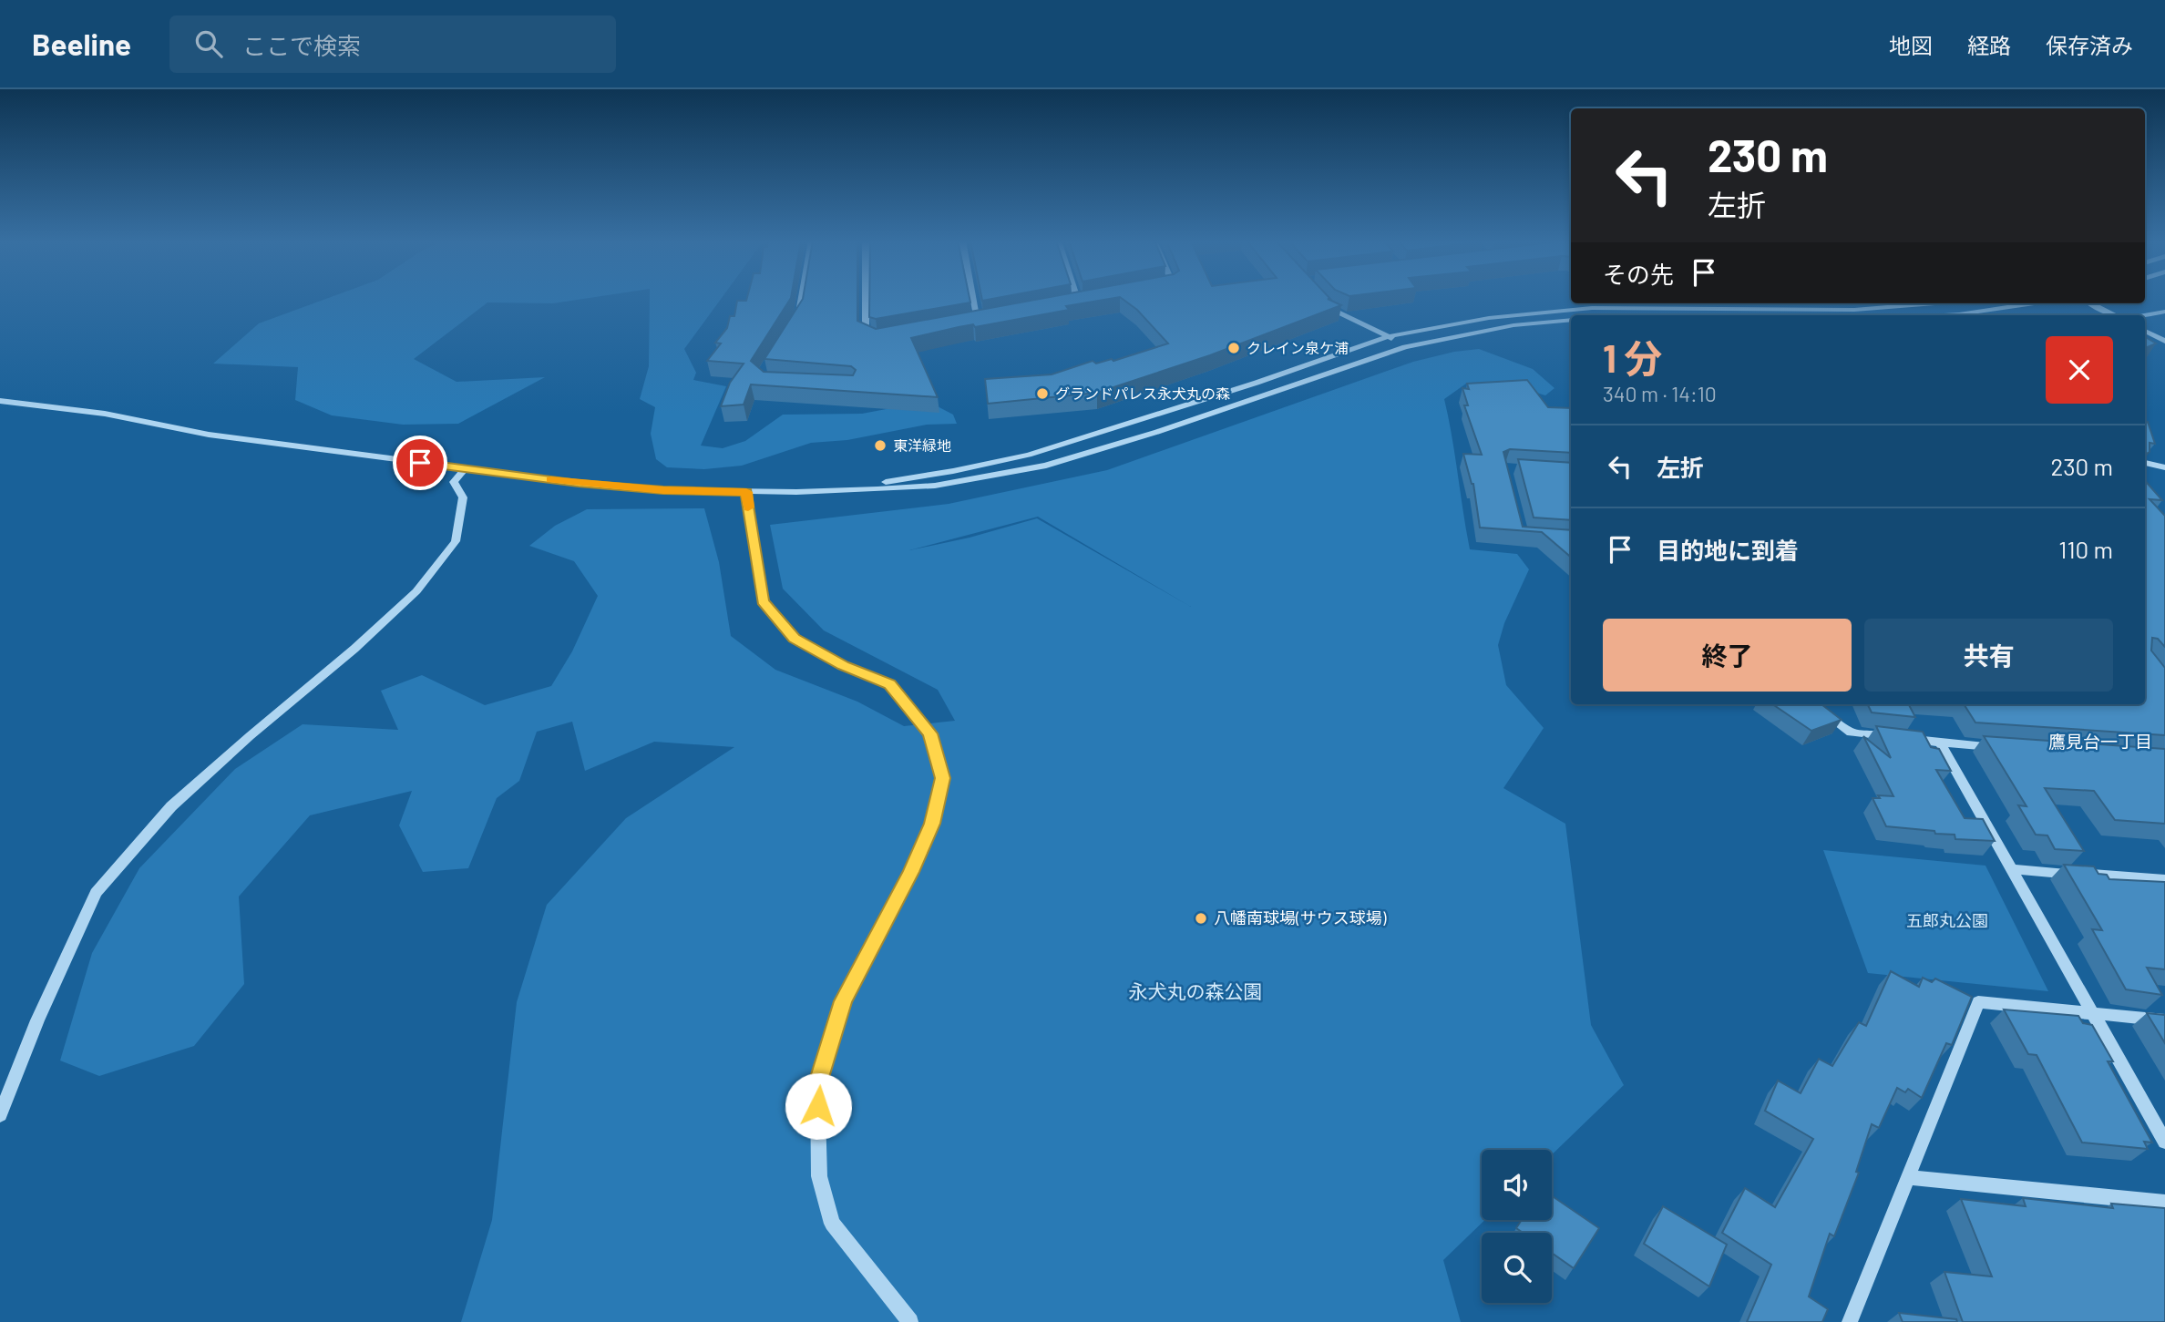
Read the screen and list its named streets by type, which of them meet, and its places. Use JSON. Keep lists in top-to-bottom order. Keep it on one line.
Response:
{"districts":["鷹見台一丁目"],"parks":["五郎丸公園","永犬丸の森公園"],"places":["クレイン泉ケ浦","グランドパレス永犬丸の森","東洋緑地","八幡南球場(サウス球場)"],"page":{"header":"Beeline","search":"ここで検索","nav":["地図","経路","保存済み"],"turn":["230 m","左折"],"then":"その先","heading":["1 分","340 m · 14:10"],"list":[{"name":"左折","value":"230 m"},{"name":"目的地に到着","value":"110 m"}],"buttons":["終了","共有"]}}
